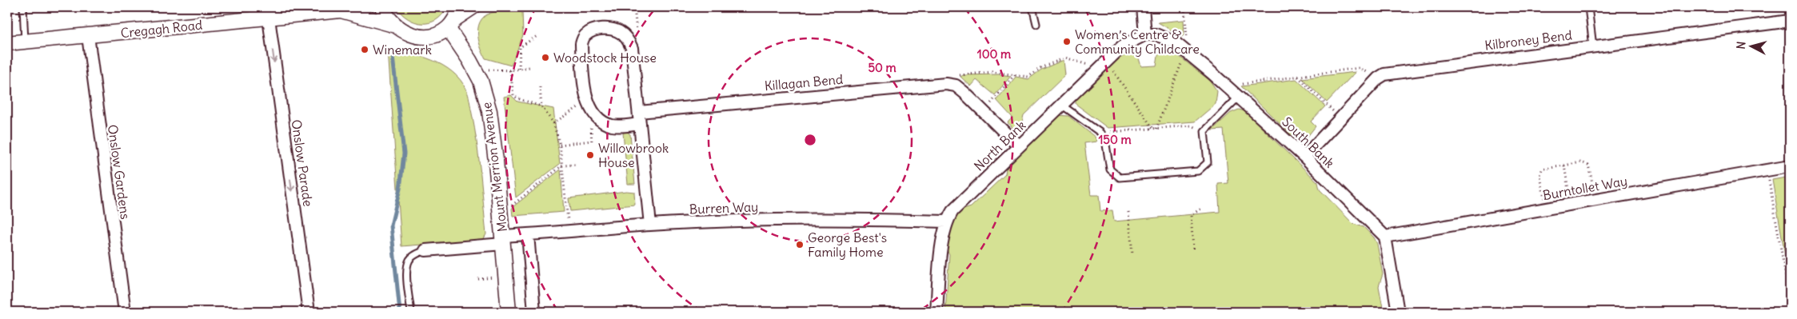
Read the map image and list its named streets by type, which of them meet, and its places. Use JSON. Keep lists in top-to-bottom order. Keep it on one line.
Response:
{"streets":{"street":["Cregagh Road","Kilbroney Bend","Killagan Bend","South Bank","North Bank","Onslow Parade","Mount Merrion Avenue","Onslow Gardens","Burntollet Way","Burren Way"]},"crossings":[["Cregagh Road","Onslow Parade"],["Cregagh Road","Onslow Gardens"],["Kilbroney Bend","South Bank"],["South Bank","North Bank"],["South Bank","Burntollet Way"],["North Bank","Burren Way"],["Mount Merrion Avenue","Burren Way"]],"one_way":["Onslow Parade"],"places":["Women’s Centre & Community Childcare","Winemark","Woodstock House","Willowbrook House","George Best's Family Home"],"north":"left","rings":["100 m","50 m","150 m"]}
